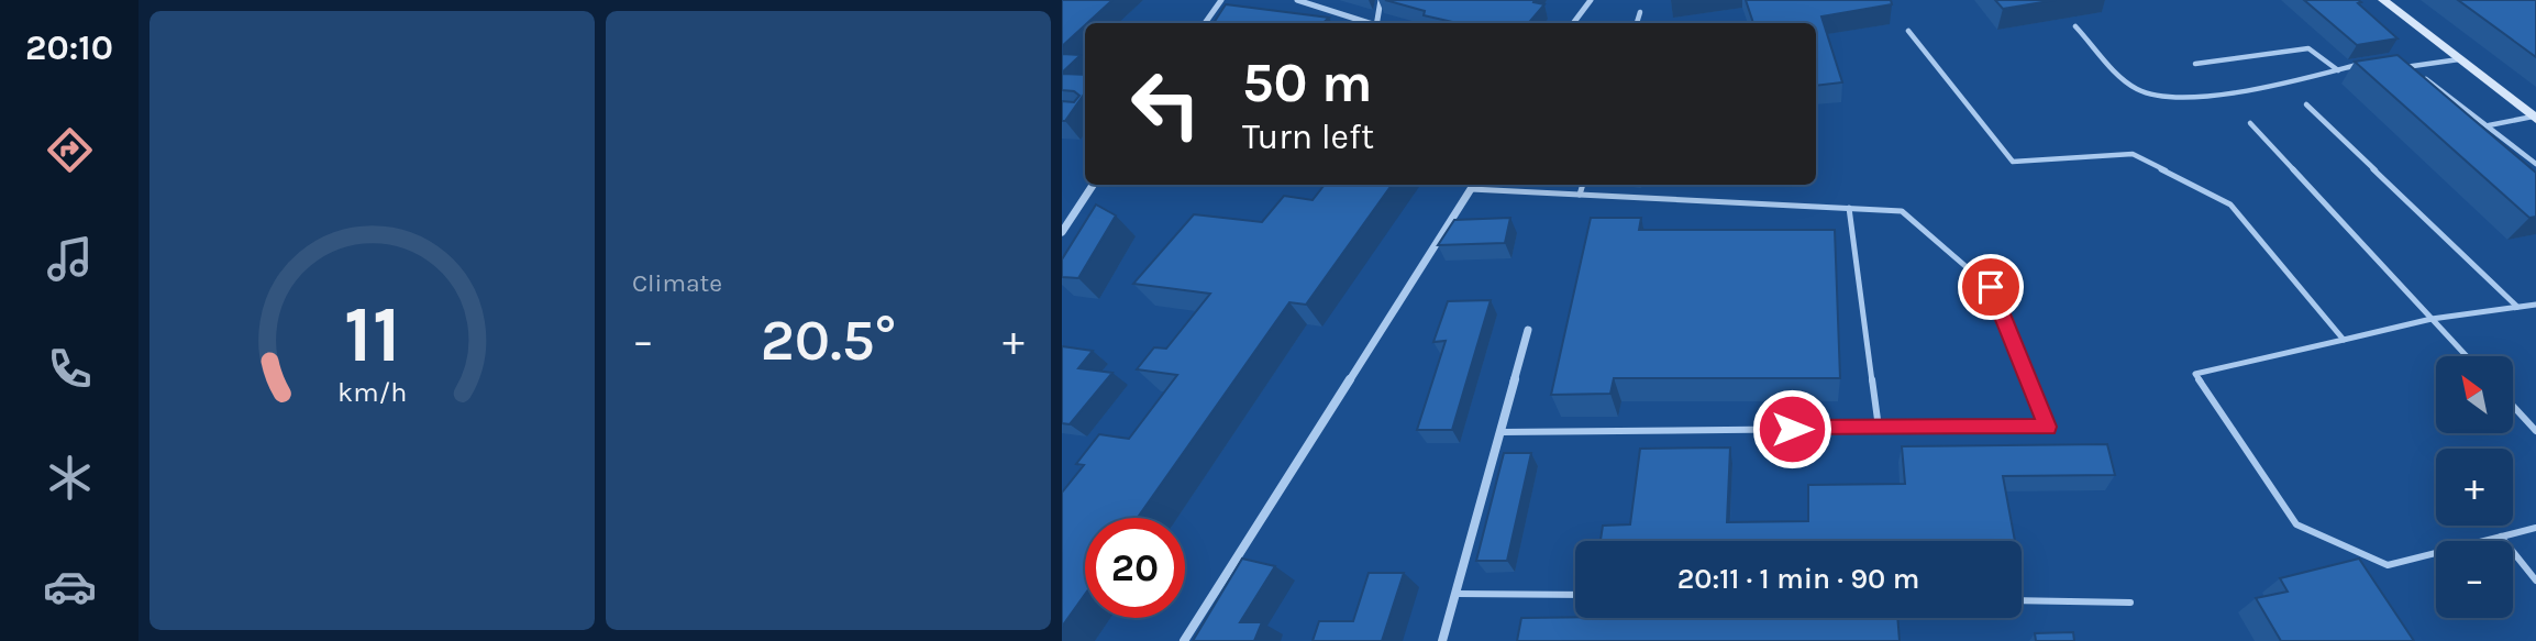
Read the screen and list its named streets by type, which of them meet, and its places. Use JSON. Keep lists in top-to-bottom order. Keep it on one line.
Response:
{"north":"top left","page":{"tabs":"20:10","tile":"Climate","turn":["50 m","Turn left"],"heat":["−","20.5°","+"],"map_buttons":["+","−"],"limit":"20","trip":"20:11 · 1 min · 90 m","gauge":["11","km/h"]}}
